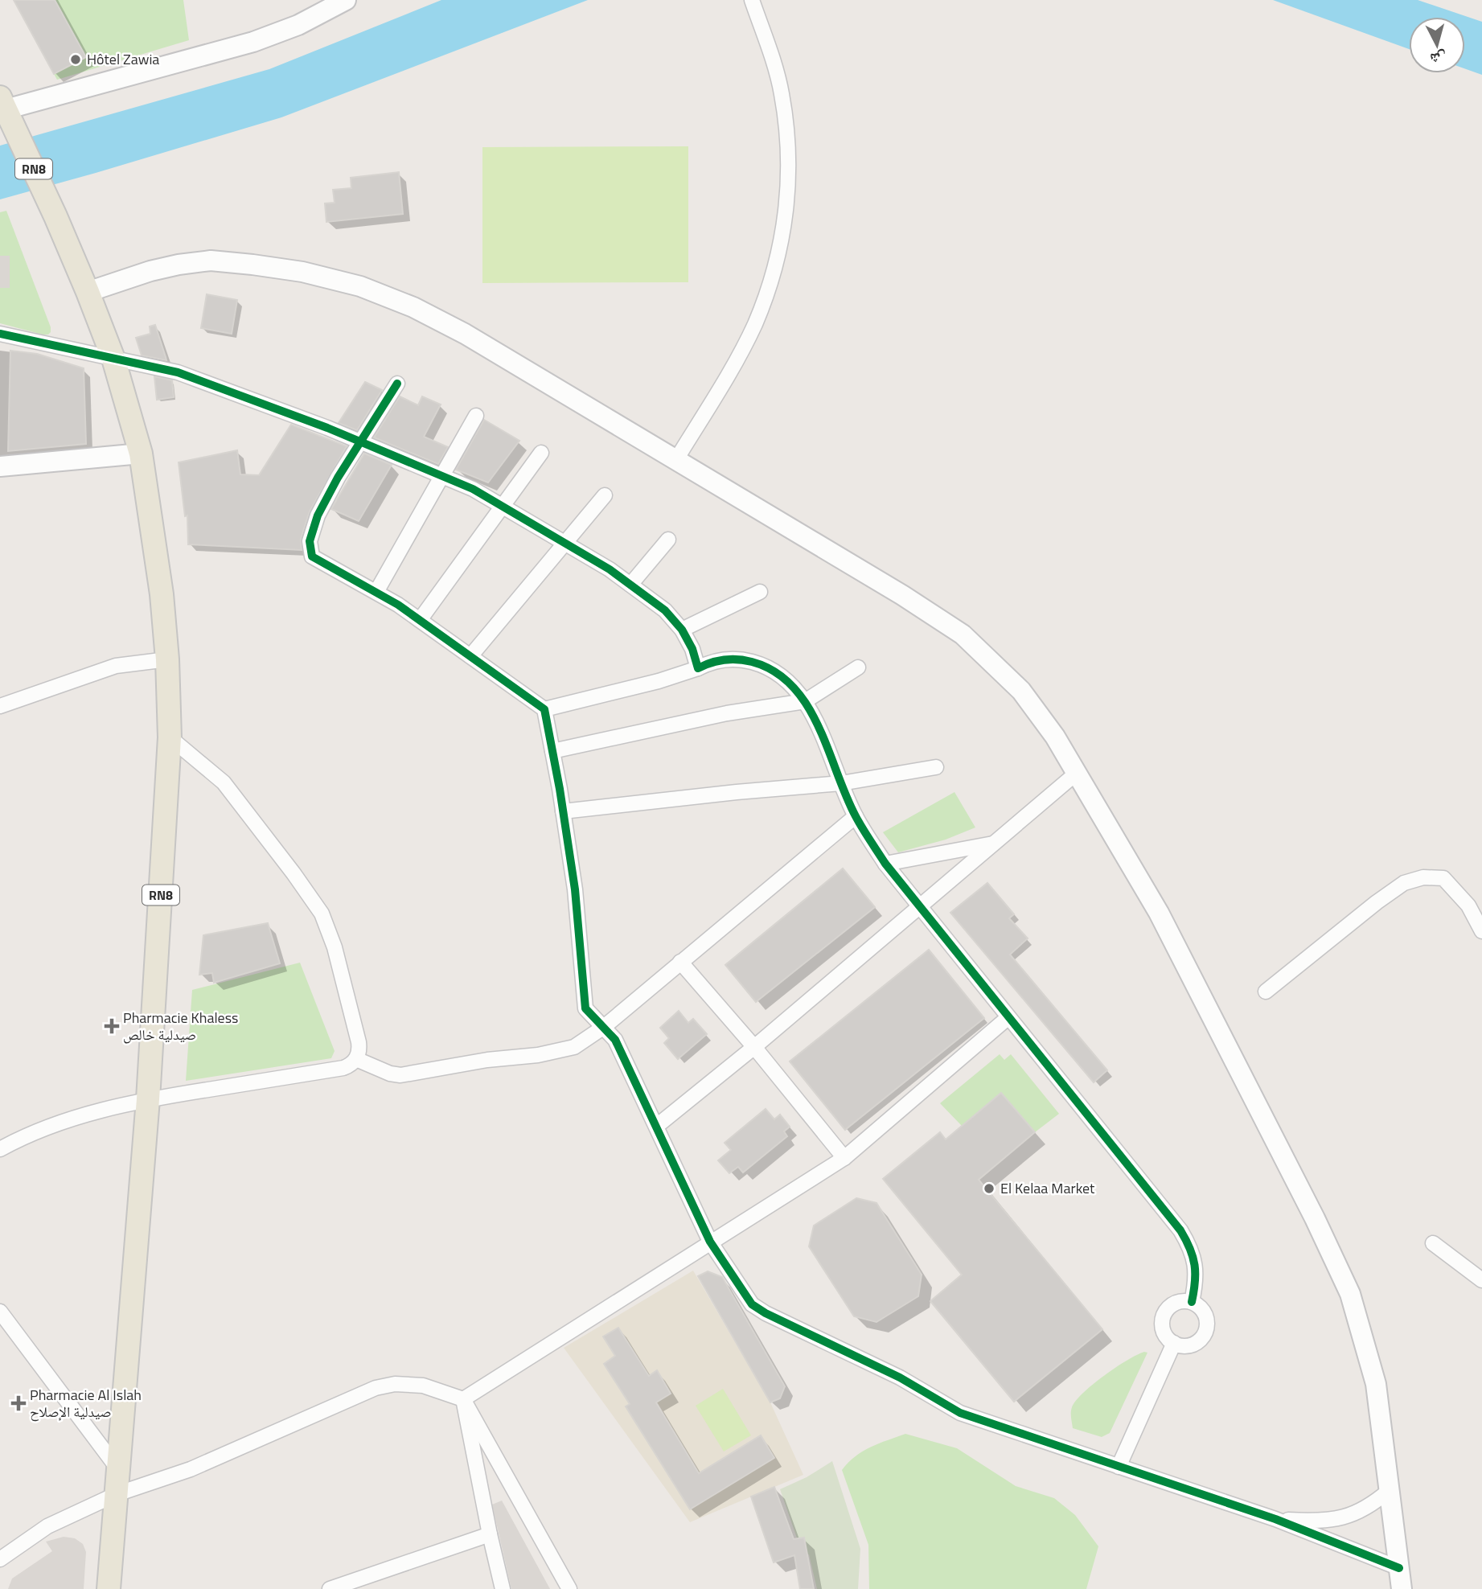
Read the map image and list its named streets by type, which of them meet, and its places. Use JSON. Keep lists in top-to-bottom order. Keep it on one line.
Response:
{"streets":{"main road":["RN8"]},"places":{"other":["Hôtel Zawia","El Kelaa Market"],"health":["Pharmacie Khaless صيدلية خالص","Pharmacie Al Islah صيدلية الإصلاح"]},"north":"bottom"}
